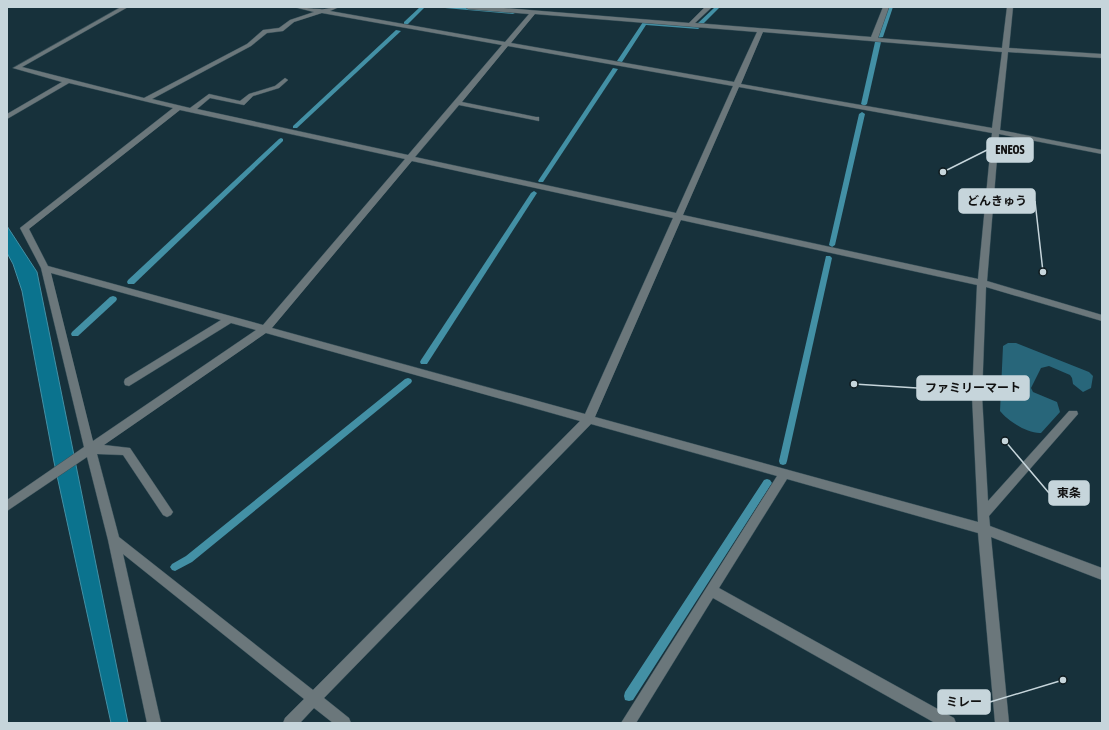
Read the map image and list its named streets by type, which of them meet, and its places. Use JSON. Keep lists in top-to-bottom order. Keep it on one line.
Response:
{"places":["ENEOS","どんきゅう","ファミリーマート","東条","ミレー"]}
